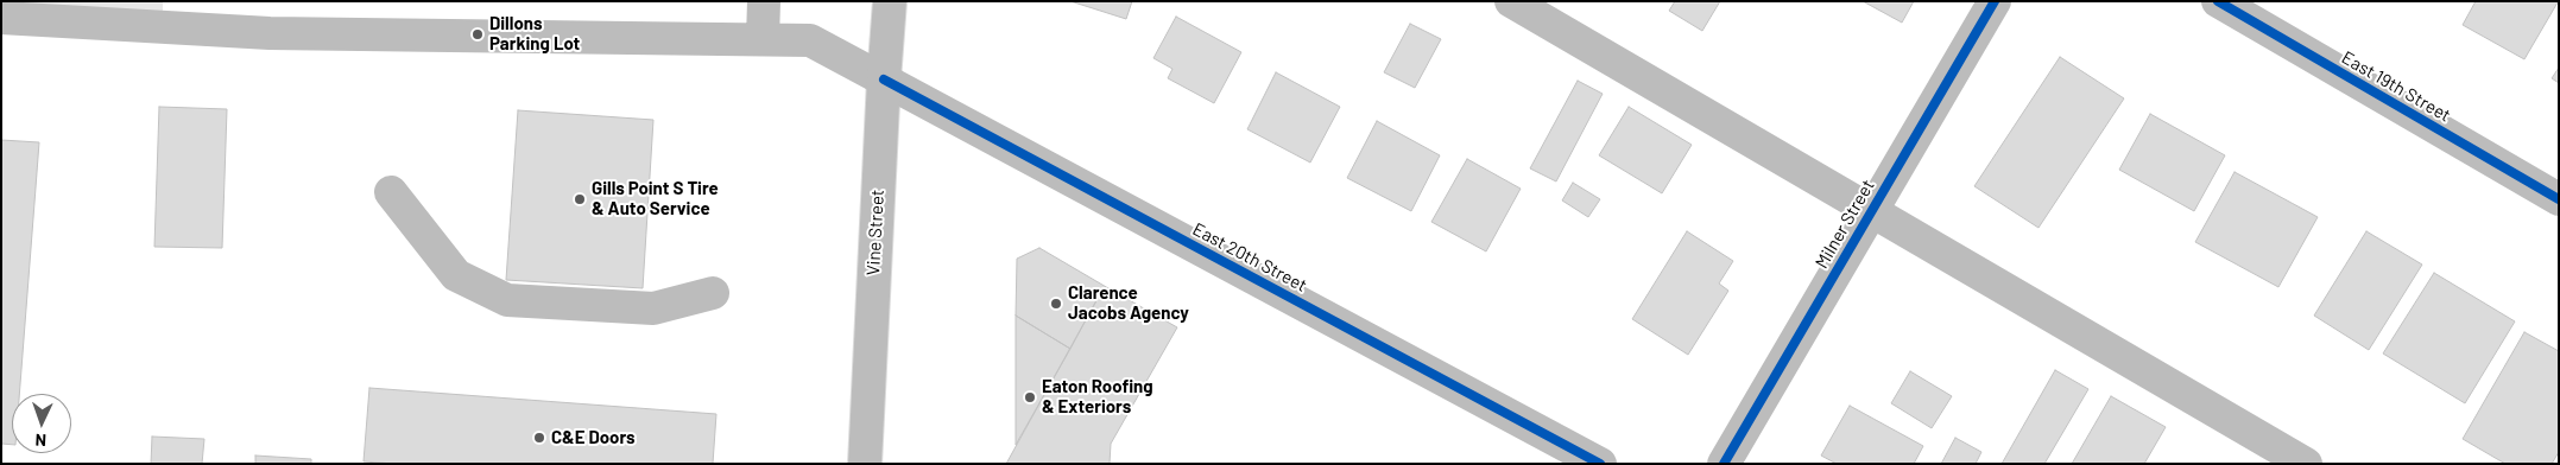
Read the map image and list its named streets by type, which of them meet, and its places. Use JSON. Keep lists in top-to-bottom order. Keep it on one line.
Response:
{"streets":{"street":["East 19th Street","Milner Street","Vine Street","East 20th Street"]},"crossings":[["Vine Street","East 20th Street"]],"places":["Dillons Parking Lot","Gills Point S Tire & Auto Service","Clarence Jacobs Agency","Eaton Roofing & Exteriors","C&E Doors"],"north":"bottom"}
